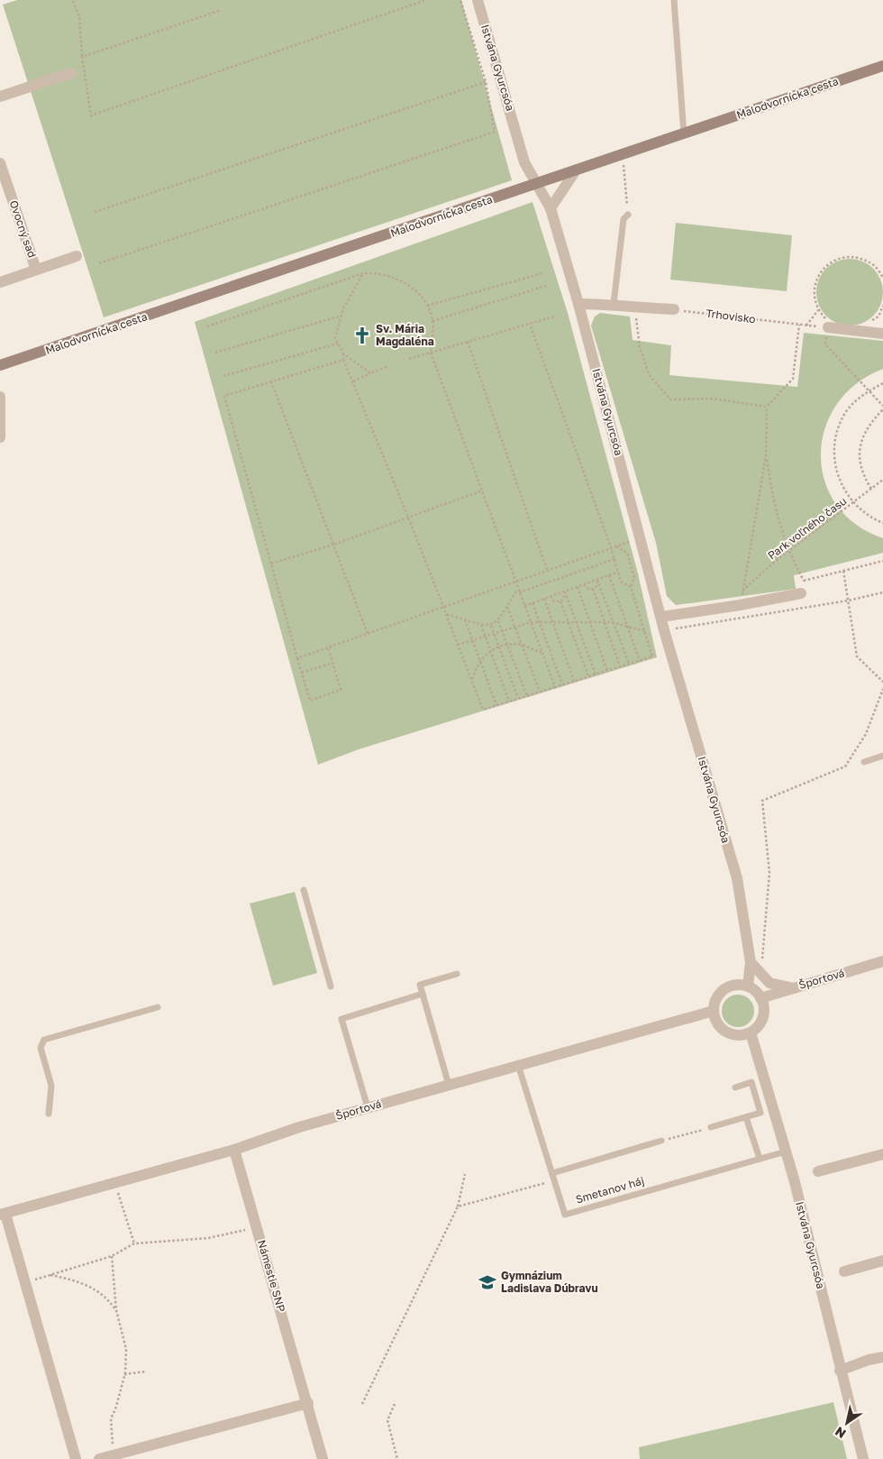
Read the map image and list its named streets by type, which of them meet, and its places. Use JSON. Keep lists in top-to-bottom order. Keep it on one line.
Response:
{"streets":{"street":["Istvána Gyurcsóa","Malodvornícka cesta","Ovocný sad","Športová","Námestie SNP"],"lane":["Smetanov háj"],"path":["Trhovisko","Park voľného času"]},"crossings":[["Istvána Gyurcsóa","Malodvornícka cesta"],["Istvána Gyurcsóa","Športová"],["Istvána Gyurcsóa","Smetanov háj"],["Športová","Smetanov háj"],["Športová","Námestie SNP"]],"places":{"church":["Sv. Mária Magdaléna"],"school or university":["Gymnázium Ladislava Dúbravu"]},"north":"bottom left"}
